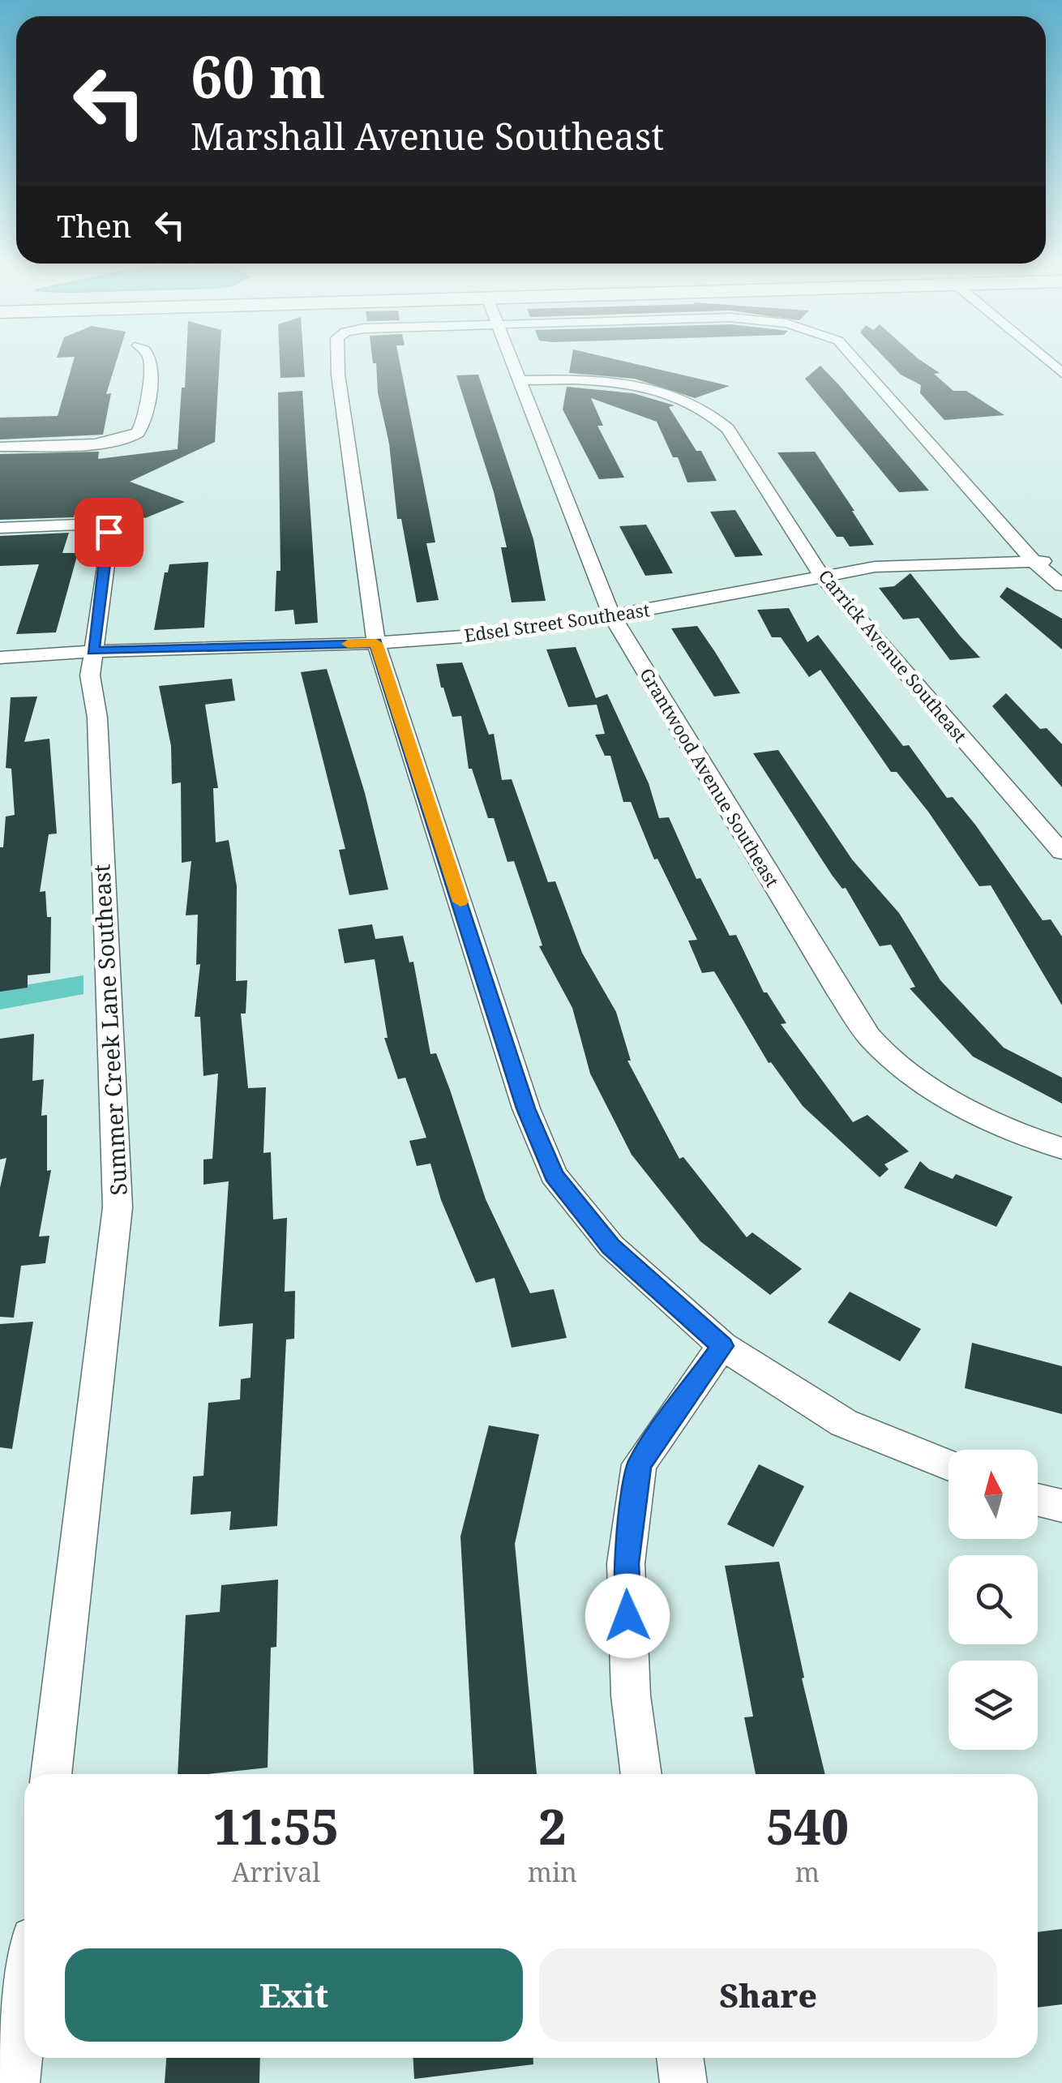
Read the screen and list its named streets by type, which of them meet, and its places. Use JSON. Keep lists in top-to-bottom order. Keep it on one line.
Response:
{"streets":{"street":["Edsel Street Southeast","Carrick Avenue Southeast","Grantwood Avenue Southeast","Summer Creek Lane Southeast"]},"crossings":[["Edsel Street Southeast","Carrick Avenue Southeast"],["Edsel Street Southeast","Grantwood Avenue Southeast"],["Edsel Street Southeast","Summer Creek Lane Southeast"],["Carrick Avenue Southeast","Grantwood Avenue Southeast"]],"north":"top","page":{"turn":["60 m","Marshall Avenue Southeast"],"then":"Then","eta":["11:55","Arrival","2","min","540","m"],"buttons":["Exit","Share"]}}
